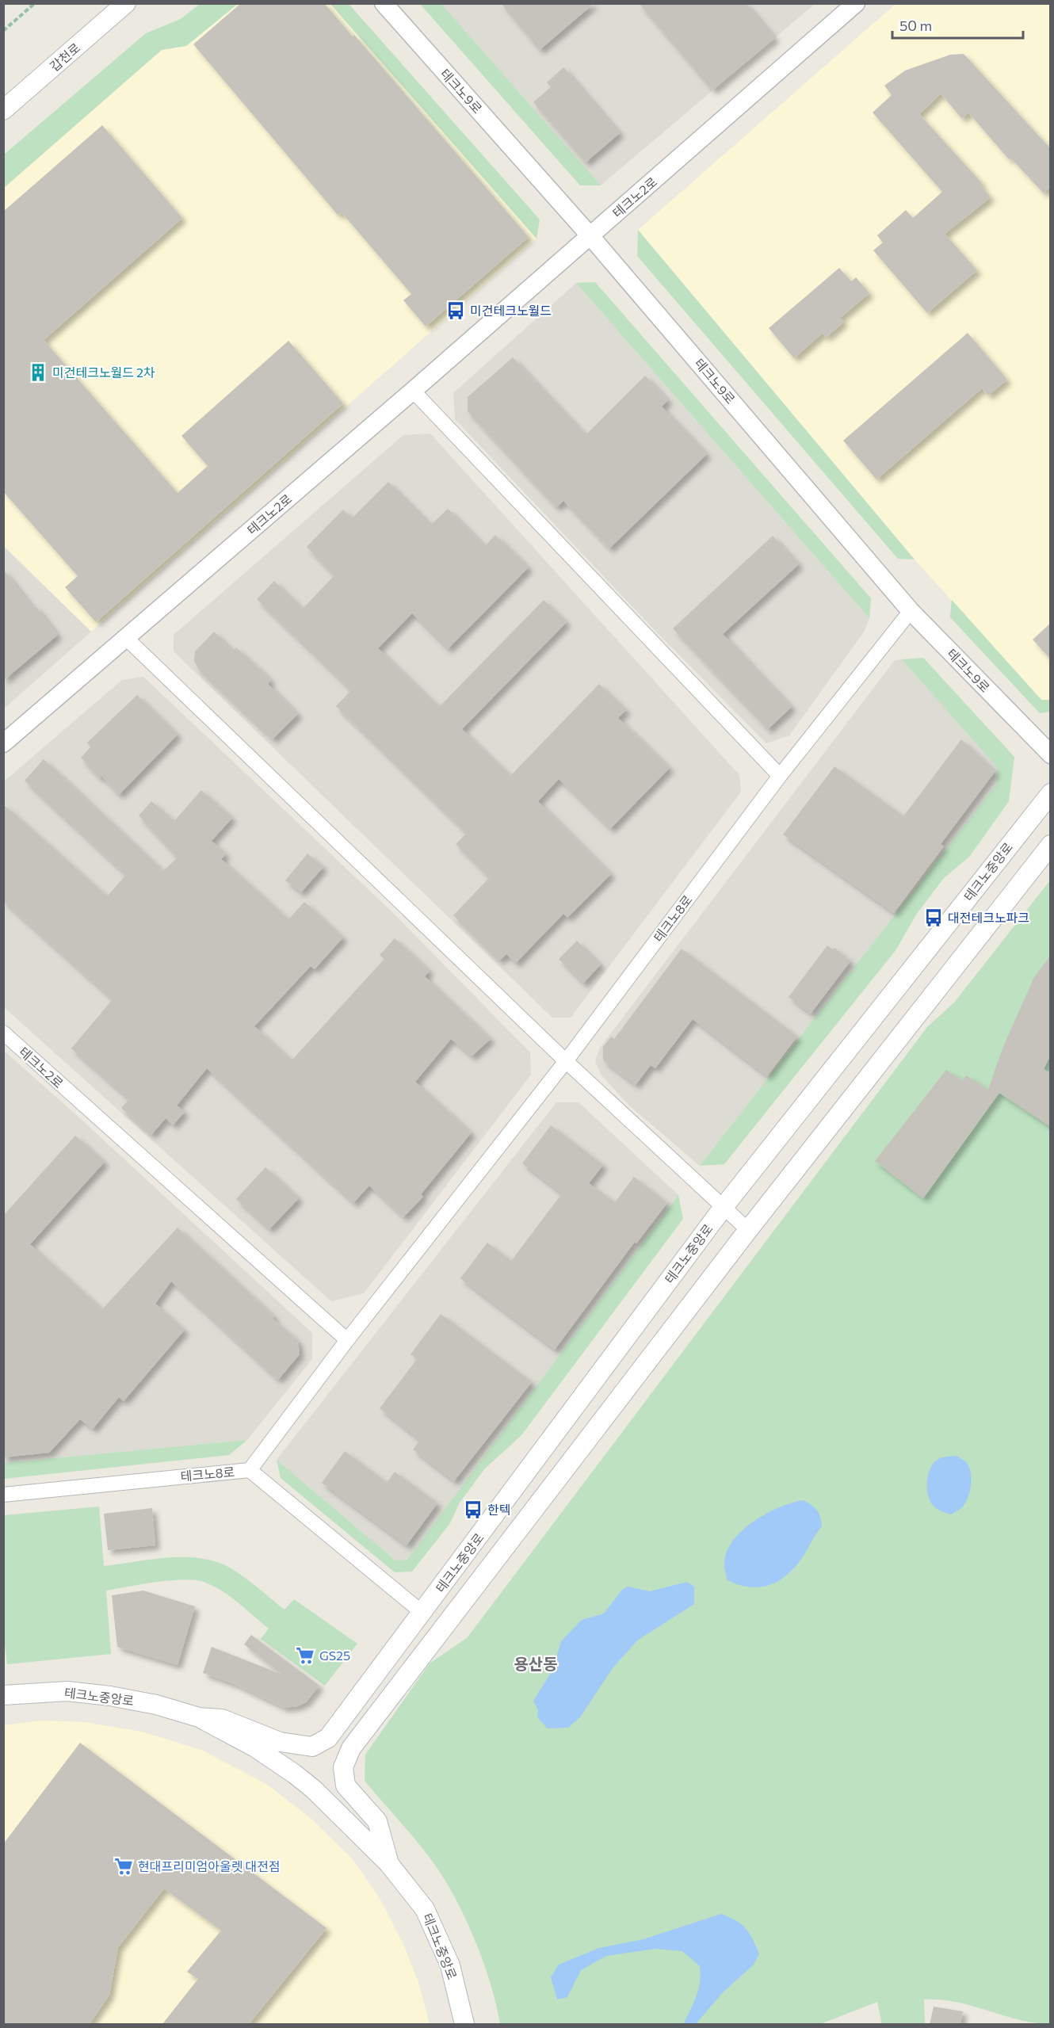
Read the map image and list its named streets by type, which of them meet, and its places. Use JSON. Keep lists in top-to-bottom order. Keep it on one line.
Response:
{"streets":{"main road":["갑천로","테크노중앙로"],"street":["테크노9로","테크노2로","테크노8로"]},"crossings":[["테크노9로","테크노2로"],["테크노9로","테크노8로"],["테크노2로","테크노8로"]],"districts":["용산동"],"places":{"bus stop":["미건테크노월드","대전테크노파크","한텍"],"building":["미건테크노월드 2차"],"supermarket":["GS25","현대프리미엄아울렛 대전점"]},"scale_bar":"50 m"}
